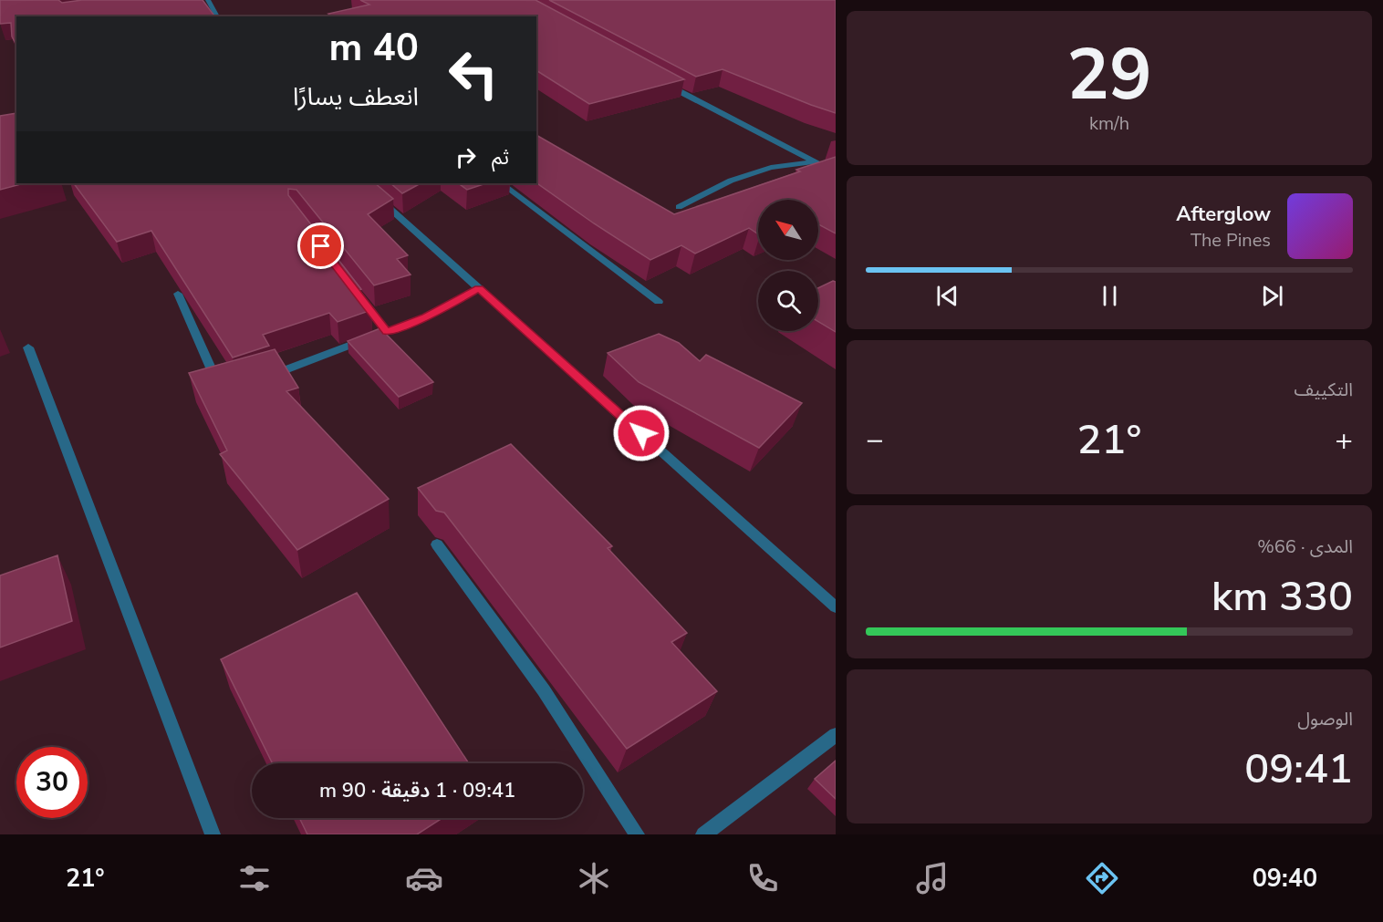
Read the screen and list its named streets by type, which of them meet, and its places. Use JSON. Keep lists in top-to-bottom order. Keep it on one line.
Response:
{"north":"top left","page":{"tile":[["29","km/h"],"التكييف",["المدى · 66%","330 km"],["الوصول","09:41"]],"turn":["40 m","انعطف يسارًا"],"then":"ثم","song":["Afterglow","The Pines"],"heat":["−","21°","+"],"limit":"30","trip":"09:41 · 1 دقيقة · 90 m","tabs":["09:40","21°"]}}
